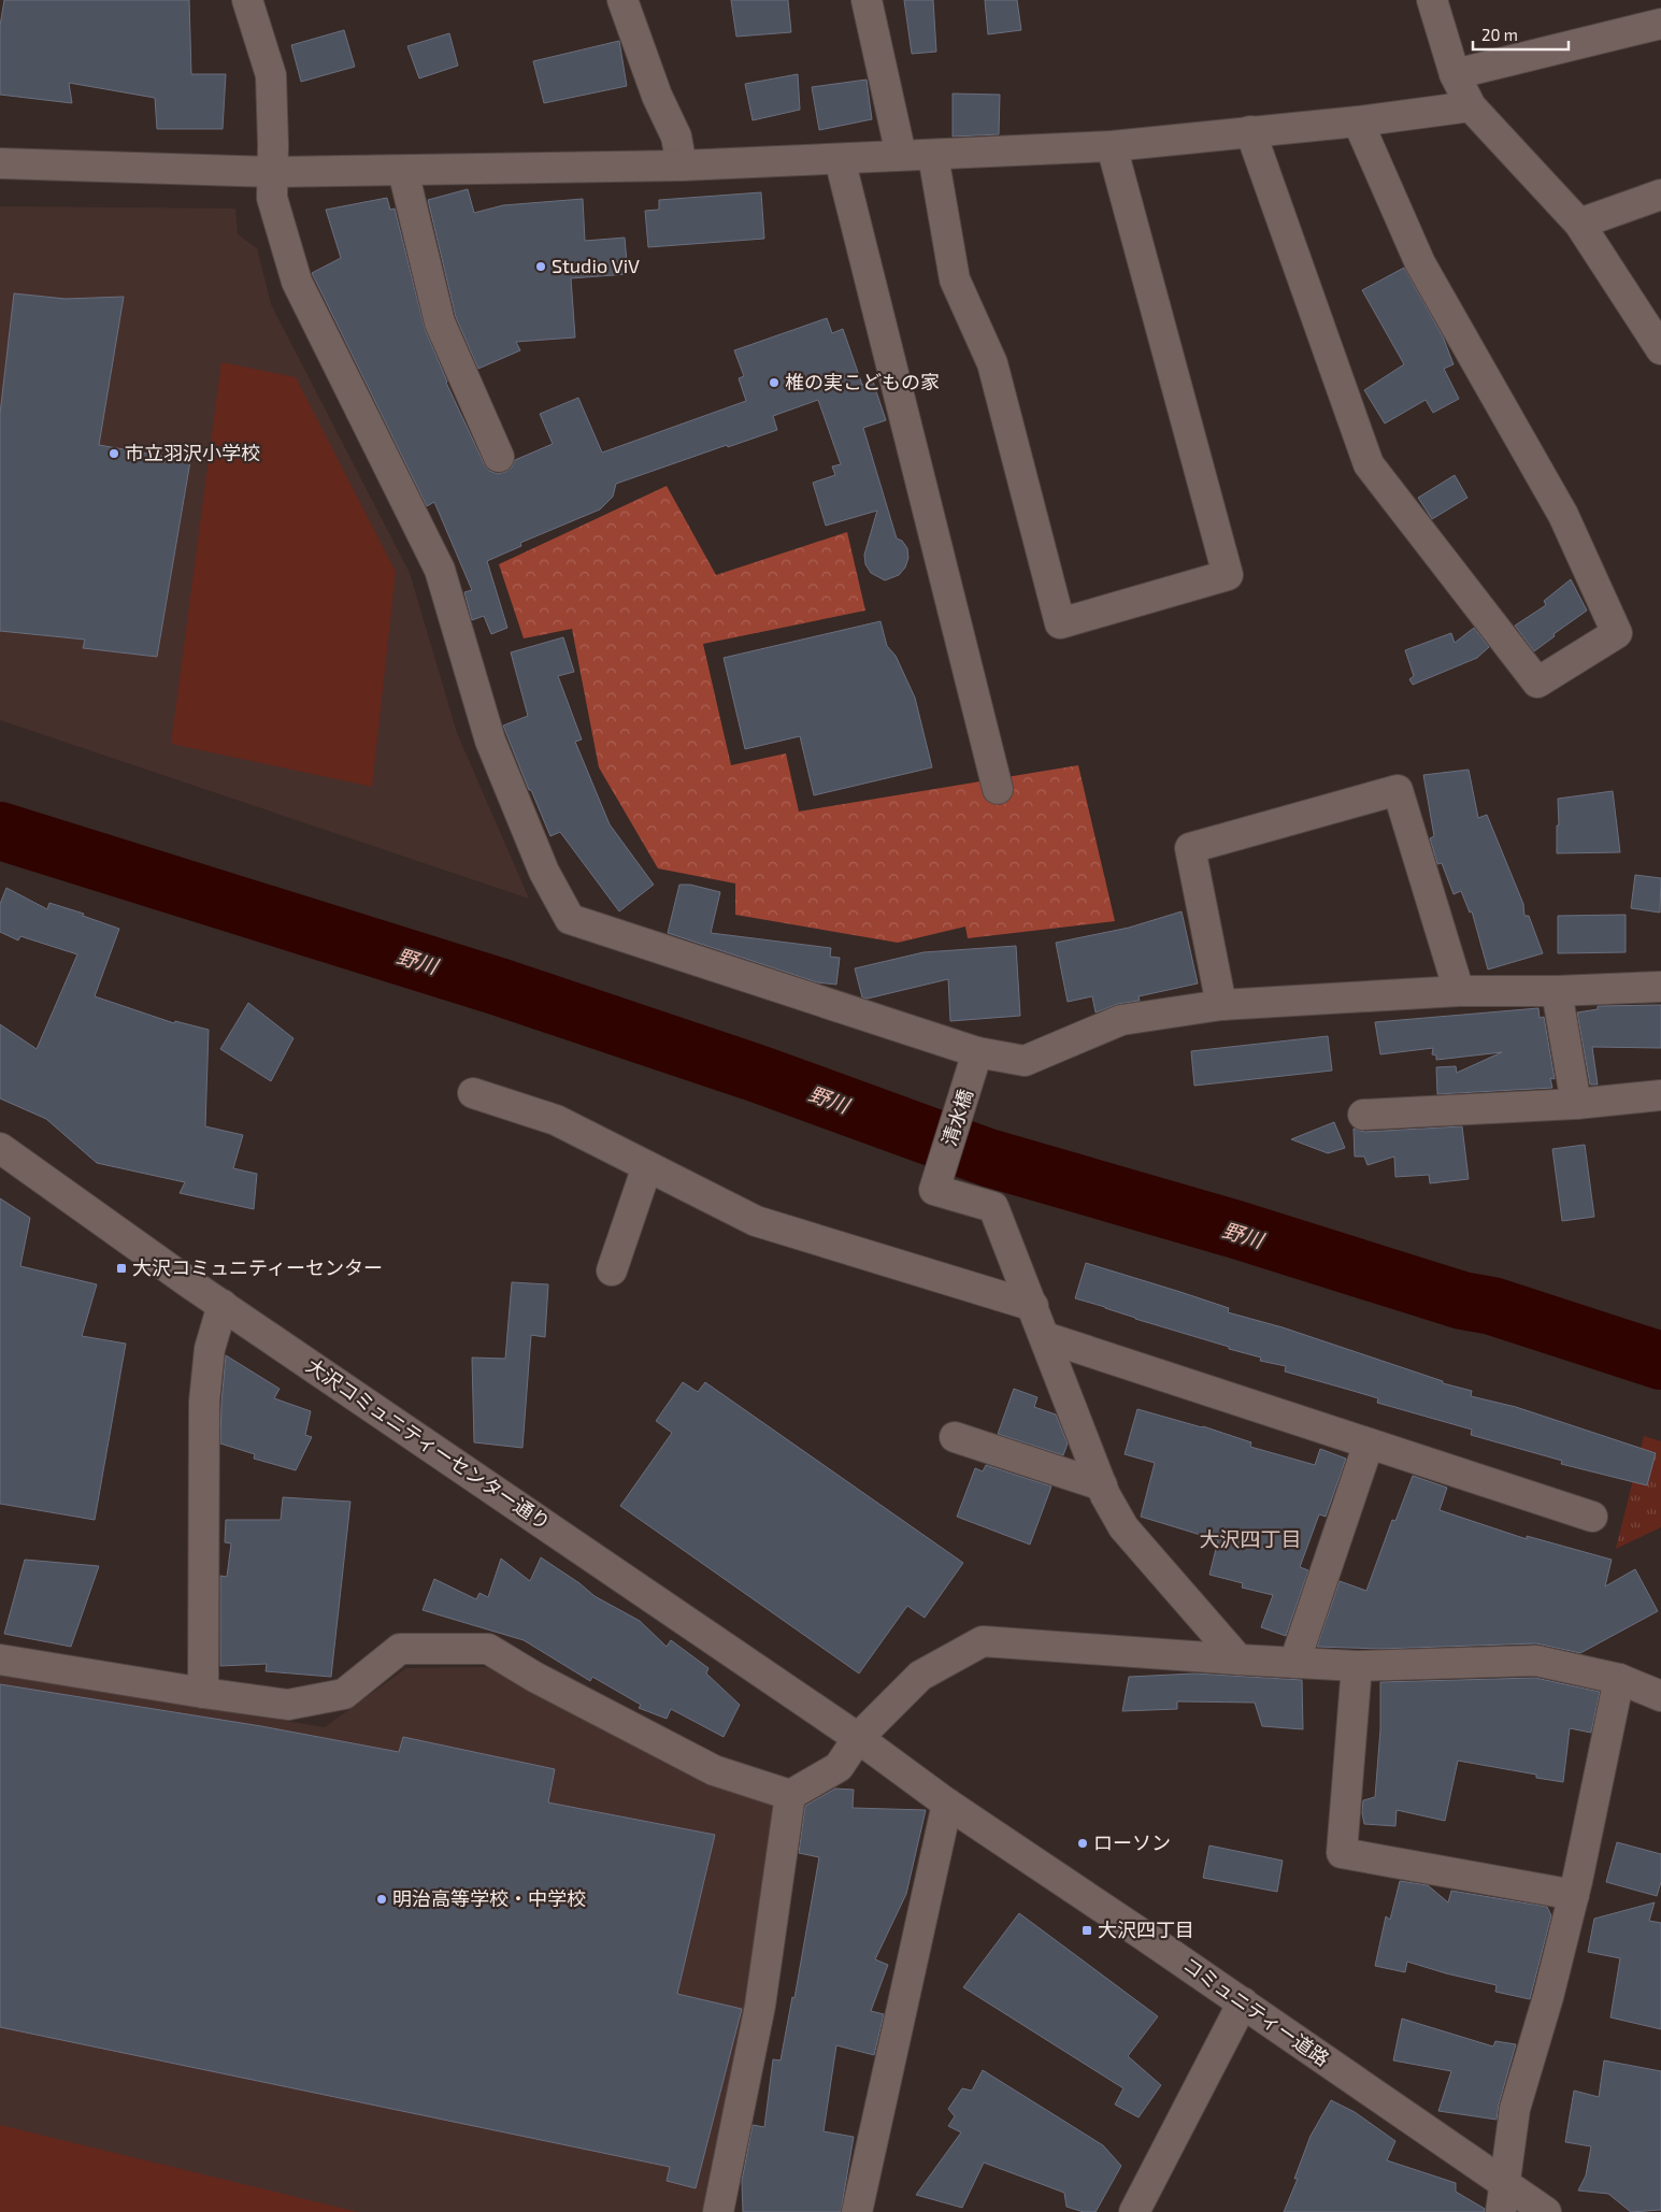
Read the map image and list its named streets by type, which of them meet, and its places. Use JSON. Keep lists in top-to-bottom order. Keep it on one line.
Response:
{"streets":{"street":["清水橋","大沢コミュニティーセンター通り","コミュニティー道路"]},"crossings":[["大沢コミュニティーセンター通り","コミュニティー道路"]],"districts":["大沢四丁目"],"water":["野川"],"places":{"other":["Studio ViV","椎の実こどもの家","市立羽沢小学校","ローソン","明治高等学校・中学校"],"transit":["大沢コミュニティーセンター","大沢四丁目"]},"scale_bar":"20 m"}
